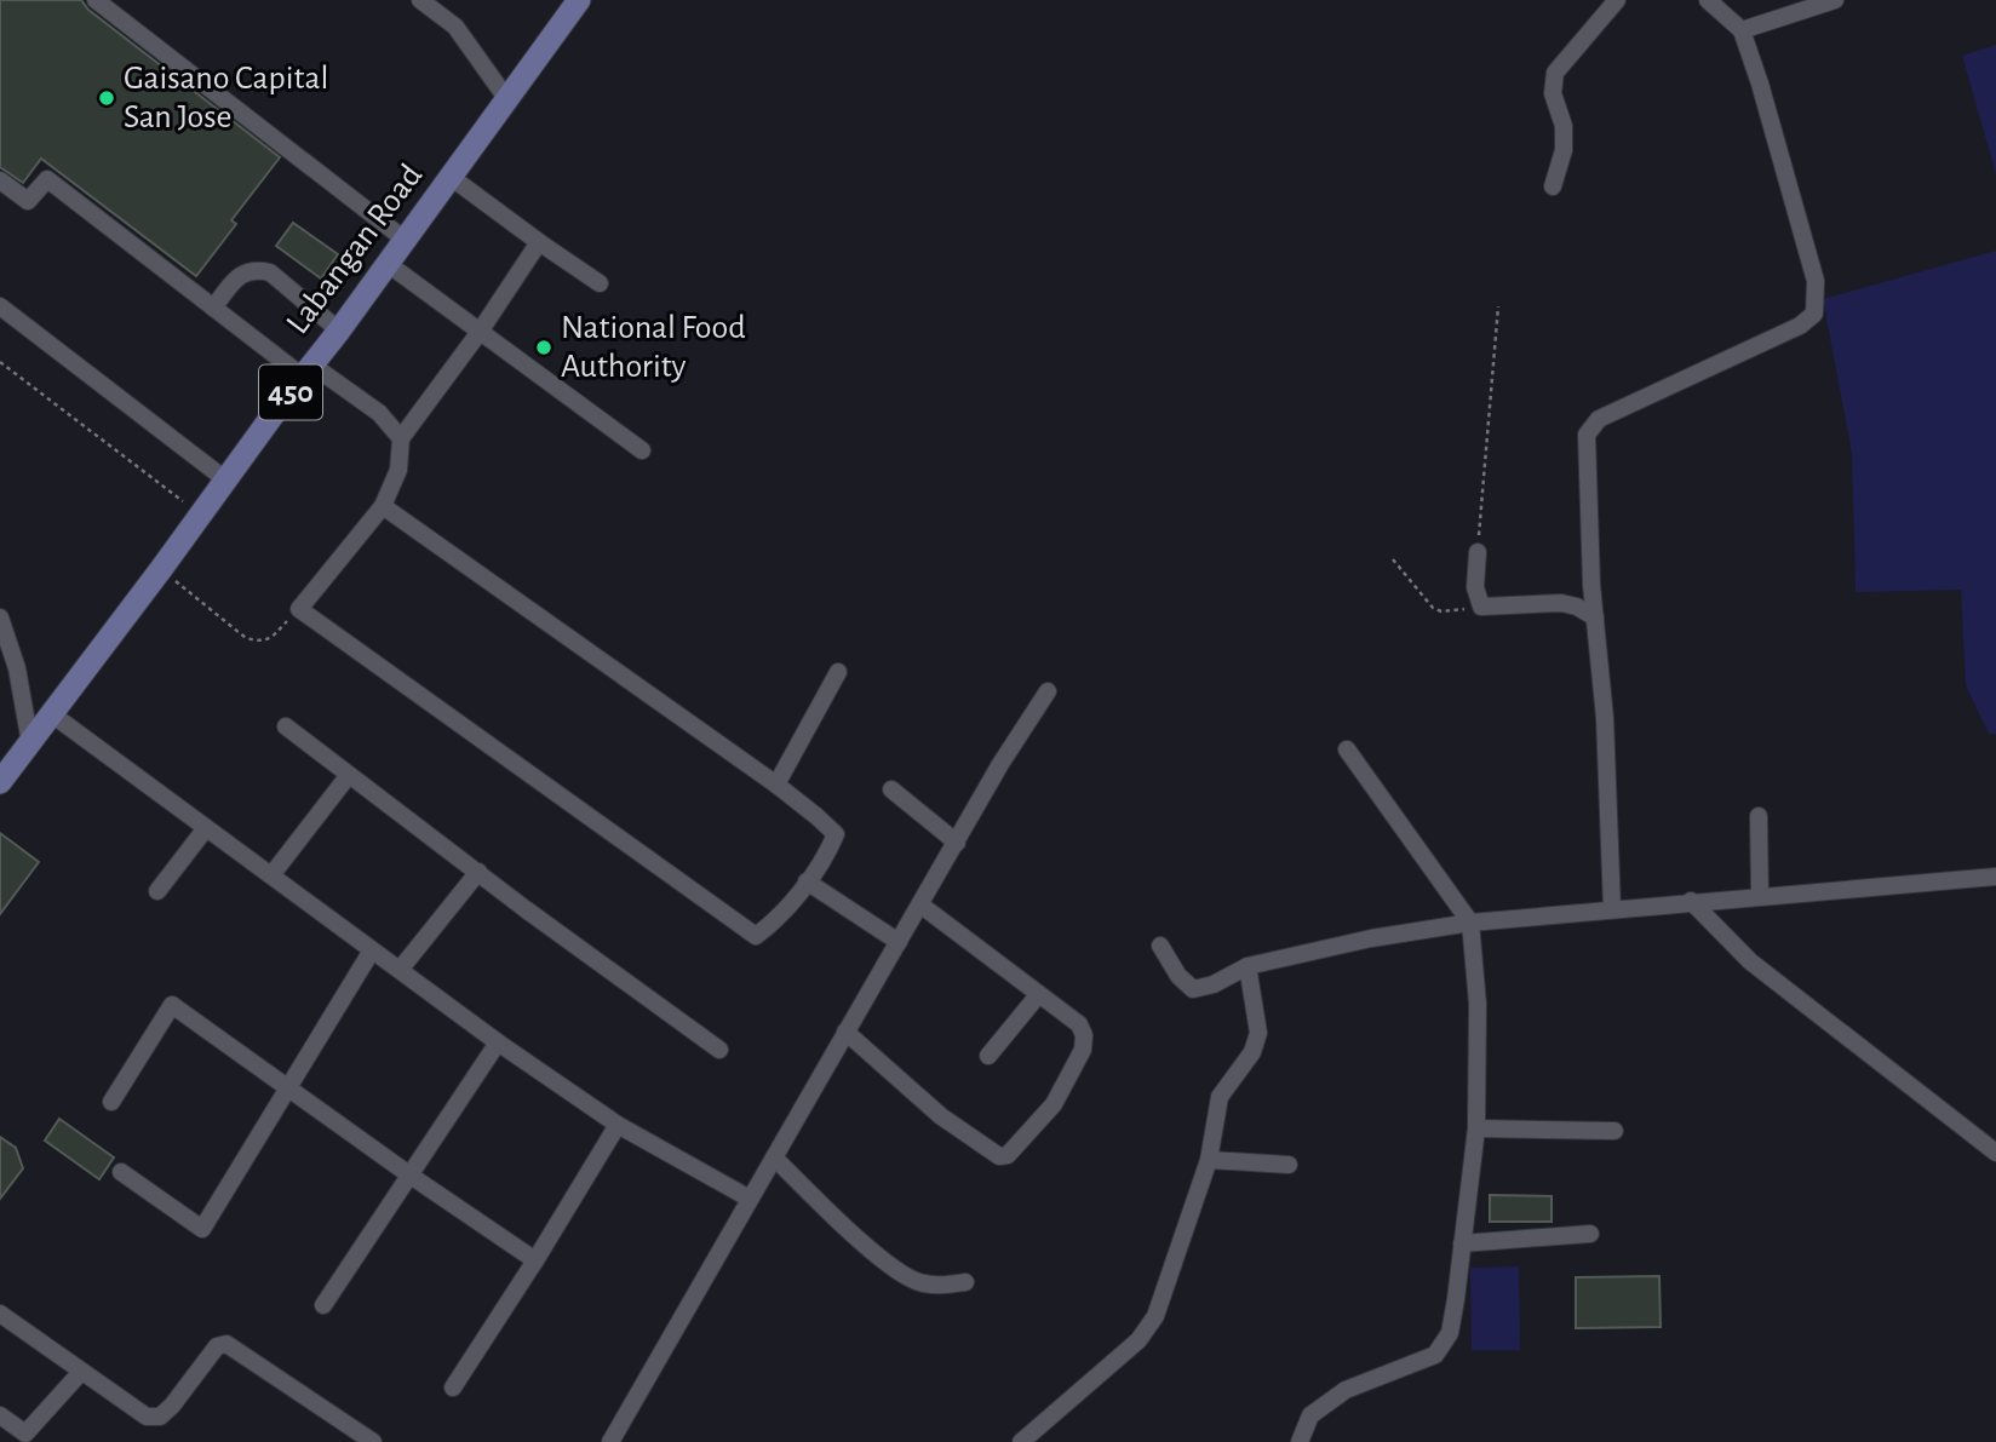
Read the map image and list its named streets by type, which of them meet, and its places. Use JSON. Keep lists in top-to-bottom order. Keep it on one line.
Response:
{"streets":{"main road":["Labangan Road","450"]},"places":["Gaisano Capital San Jose","National Food Authority"]}
